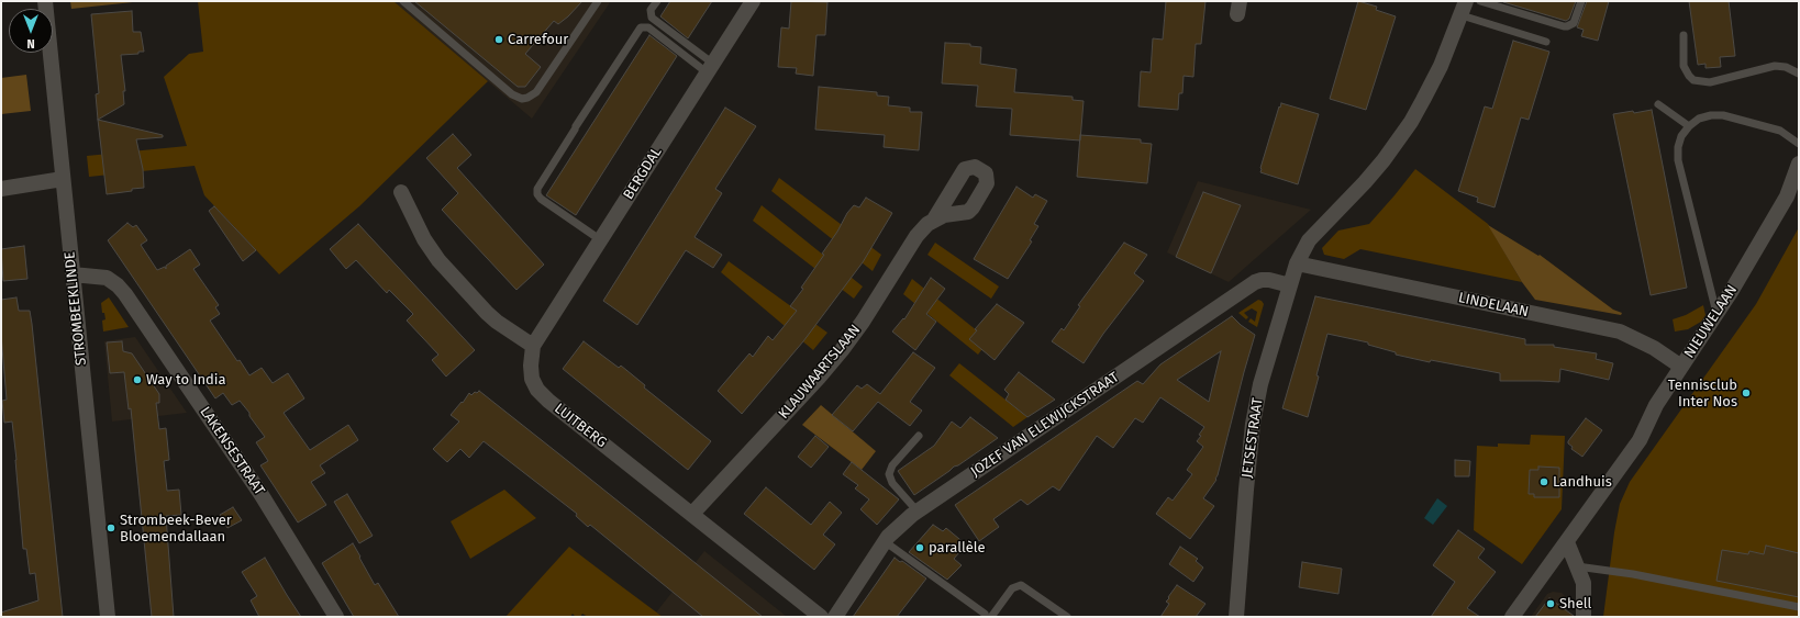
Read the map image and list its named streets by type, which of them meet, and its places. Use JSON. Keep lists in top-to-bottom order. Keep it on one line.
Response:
{"streets":{"street":["BERGDAL","LINDELAAN","STROMBEEKLINDE","NIEUWELAAN","KLAUWAARTSLAAN","JOZEF VAN ELEWIJCKSTRAAT","LUITBERG","JETSESTRAAT","LAKENSESTRAAT"]},"crossings":[["BERGDAL","LUITBERG"],["LINDELAAN","NIEUWELAAN"],["LINDELAAN","JETSESTRAAT"],["STROMBEEKLINDE","LAKENSESTRAAT"],["KLAUWAARTSLAAN","LUITBERG"],["JOZEF VAN ELEWIJCKSTRAAT","JETSESTRAAT"]],"places":["Carrefour","Way to India","Tennisclub Inter Nos","Landhuis","Strombeek-Bever Bloemendallaan","parallèle","Shell"],"north":"bottom"}
